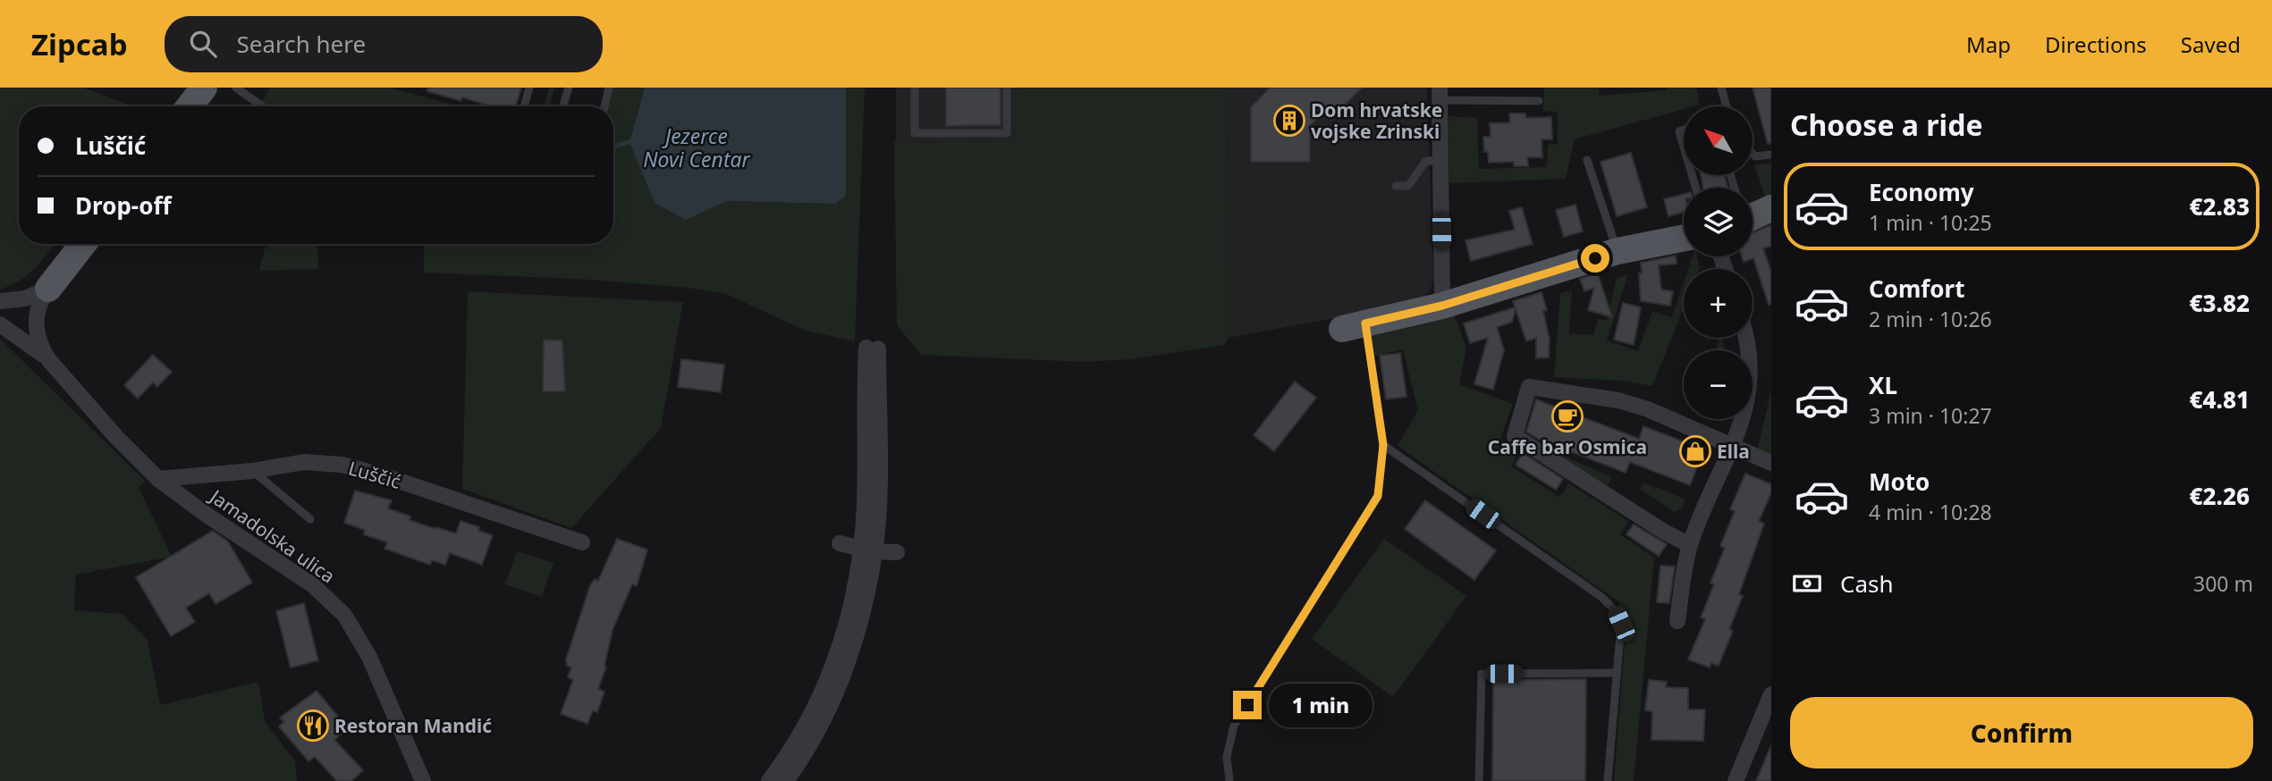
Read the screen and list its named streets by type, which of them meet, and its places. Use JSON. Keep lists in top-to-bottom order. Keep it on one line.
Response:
{"streets":{"street":["Luščić","Jamadolska ulica"]},"crossings":[["Luščić","Jamadolska ulica"]],"water":["Jezerce Novi Centar"],"places":{"building":["Dom hrvatske vojske Zrinski"],"cafe":["Caffe bar Osmica"],"shop":["Ella"],"restaurant":["Restoran Mandić"]},"north":"top left","page":{"header":"Zipcab","search":"Search here","nav":["Map","Directions","Saved"],"heading":"Choose a ride","map_buttons":["+","−"],"banner":["Luščić","Drop-off"],"list":[{"name":"Economy","note":"1 min · 10:25","value":"€2.83"},{"name":"Comfort","note":"2 min · 10:26","value":"€3.82"},{"name":"XL","note":"3 min · 10:27","value":"€4.81"},{"name":"Moto","note":"4 min · 10:28","value":"€2.26"}],"pay":["Cash","300 m"],"bubble":"1 min","buttons":"Confirm"}}
